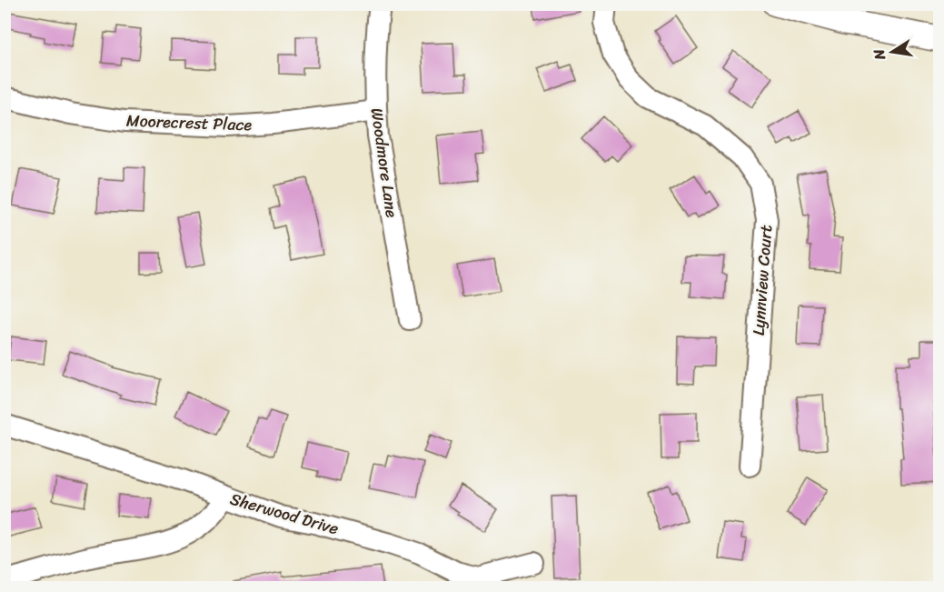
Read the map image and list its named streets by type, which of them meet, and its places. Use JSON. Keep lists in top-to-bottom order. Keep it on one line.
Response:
{"streets":{"street":["Moorecrest Place","Woodmore Lane","Lynnview Court","Sherwood Drive"]},"crossings":[["Moorecrest Place","Woodmore Lane"]],"north":"left"}
